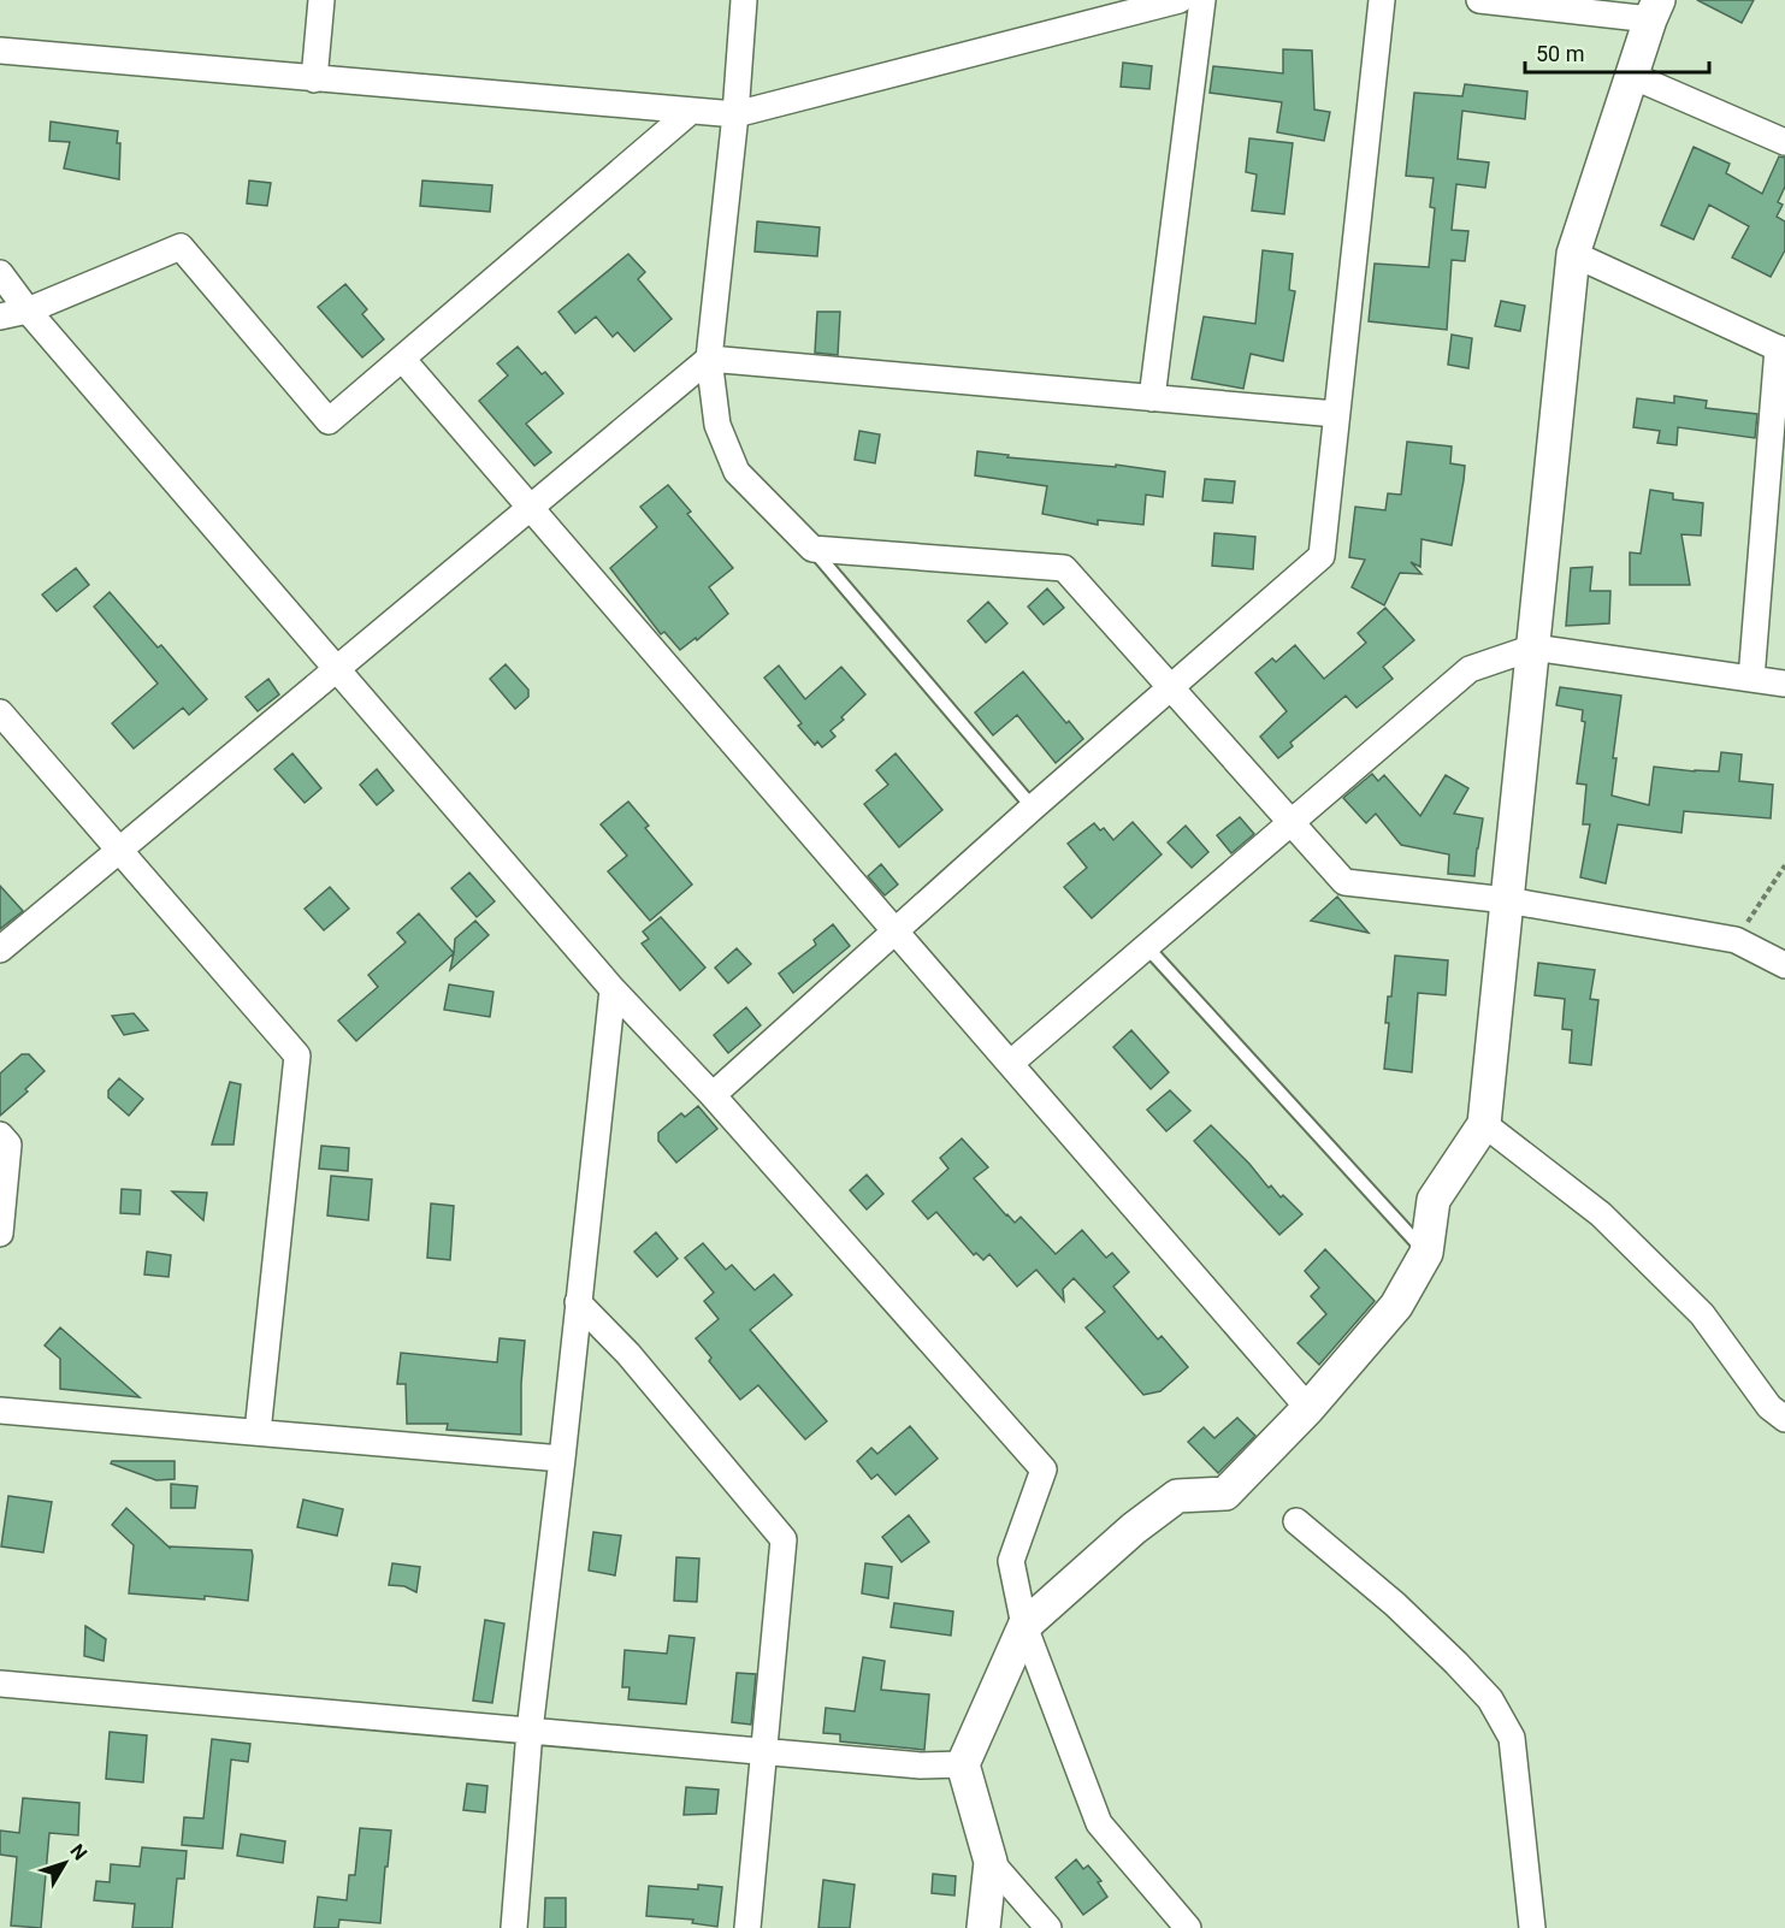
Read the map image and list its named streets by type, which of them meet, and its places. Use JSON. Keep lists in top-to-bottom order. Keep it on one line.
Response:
{"scale_bar":"50 m","north":"top right"}
